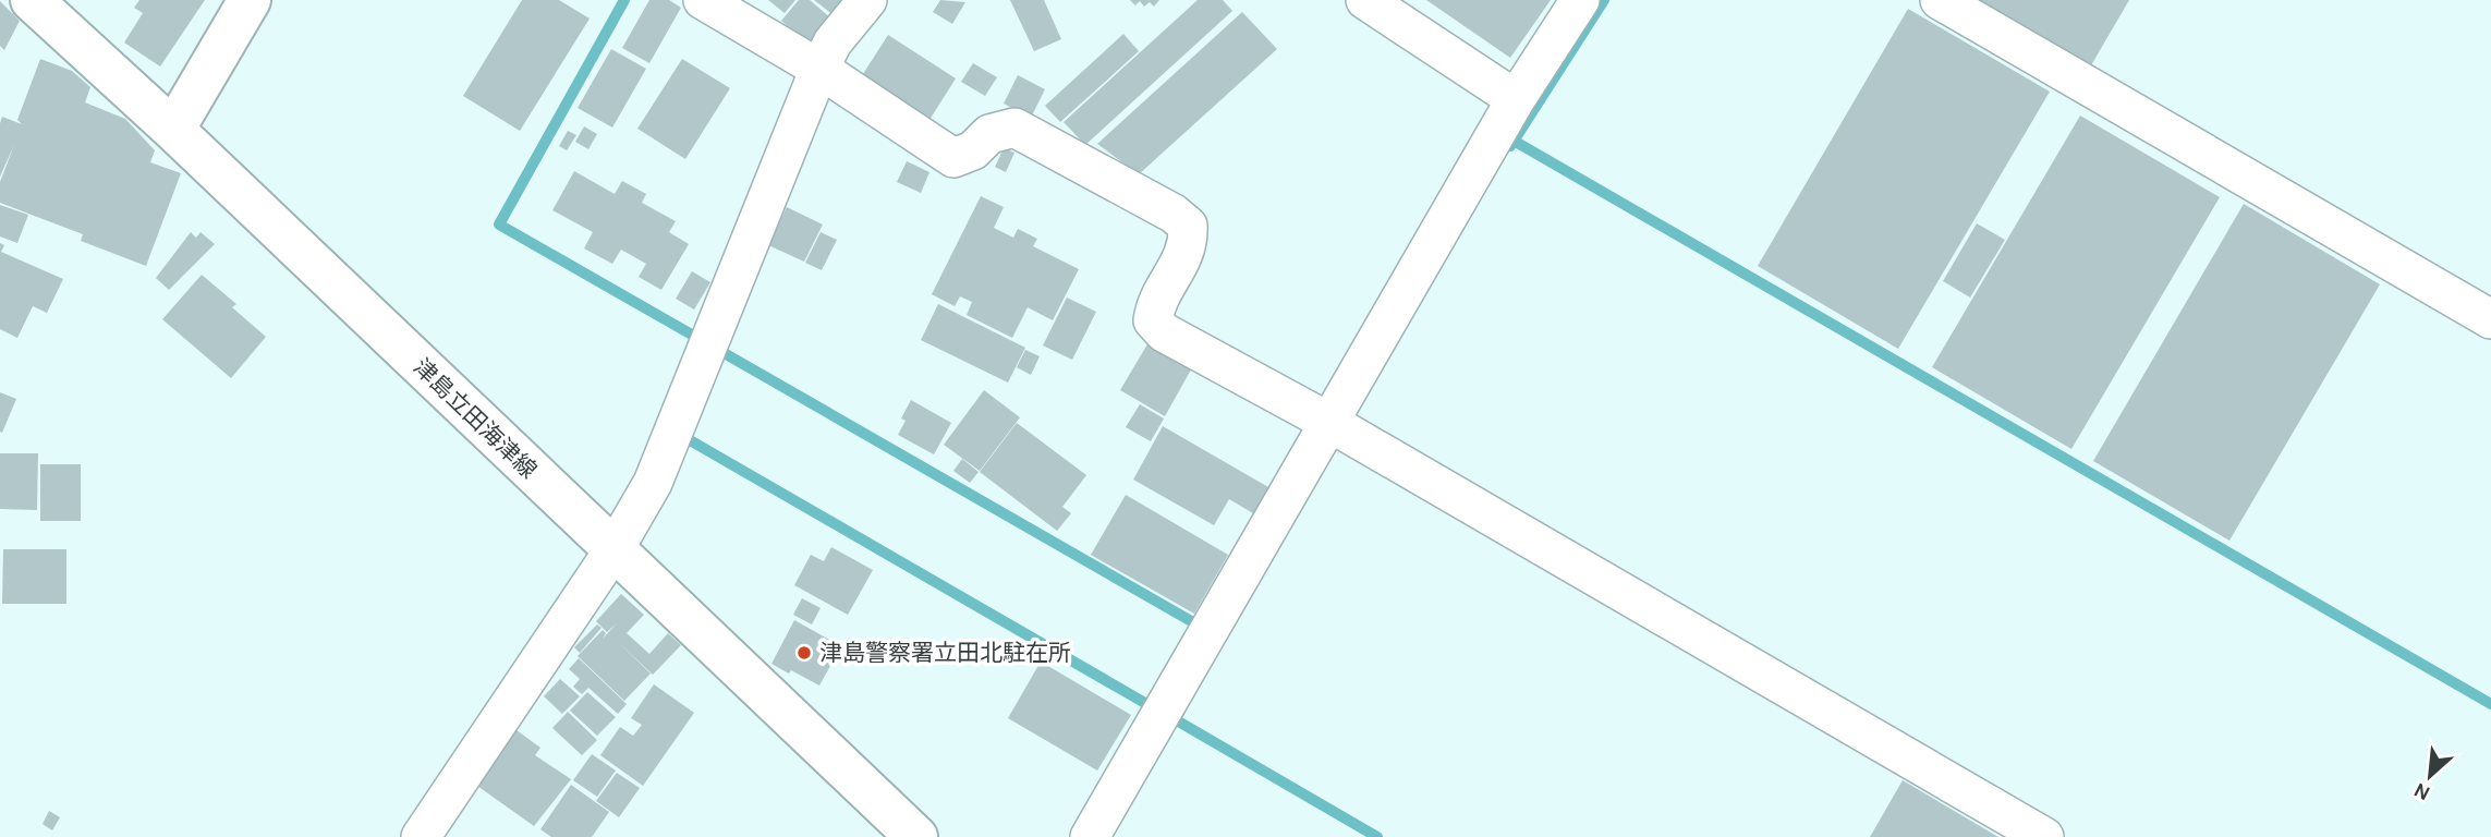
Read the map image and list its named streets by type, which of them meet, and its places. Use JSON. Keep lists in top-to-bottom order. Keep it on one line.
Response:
{"streets":{"main road":["津島立田海津線"]},"places":["津島警察署立田北駐在所"],"north":"bottom left"}
